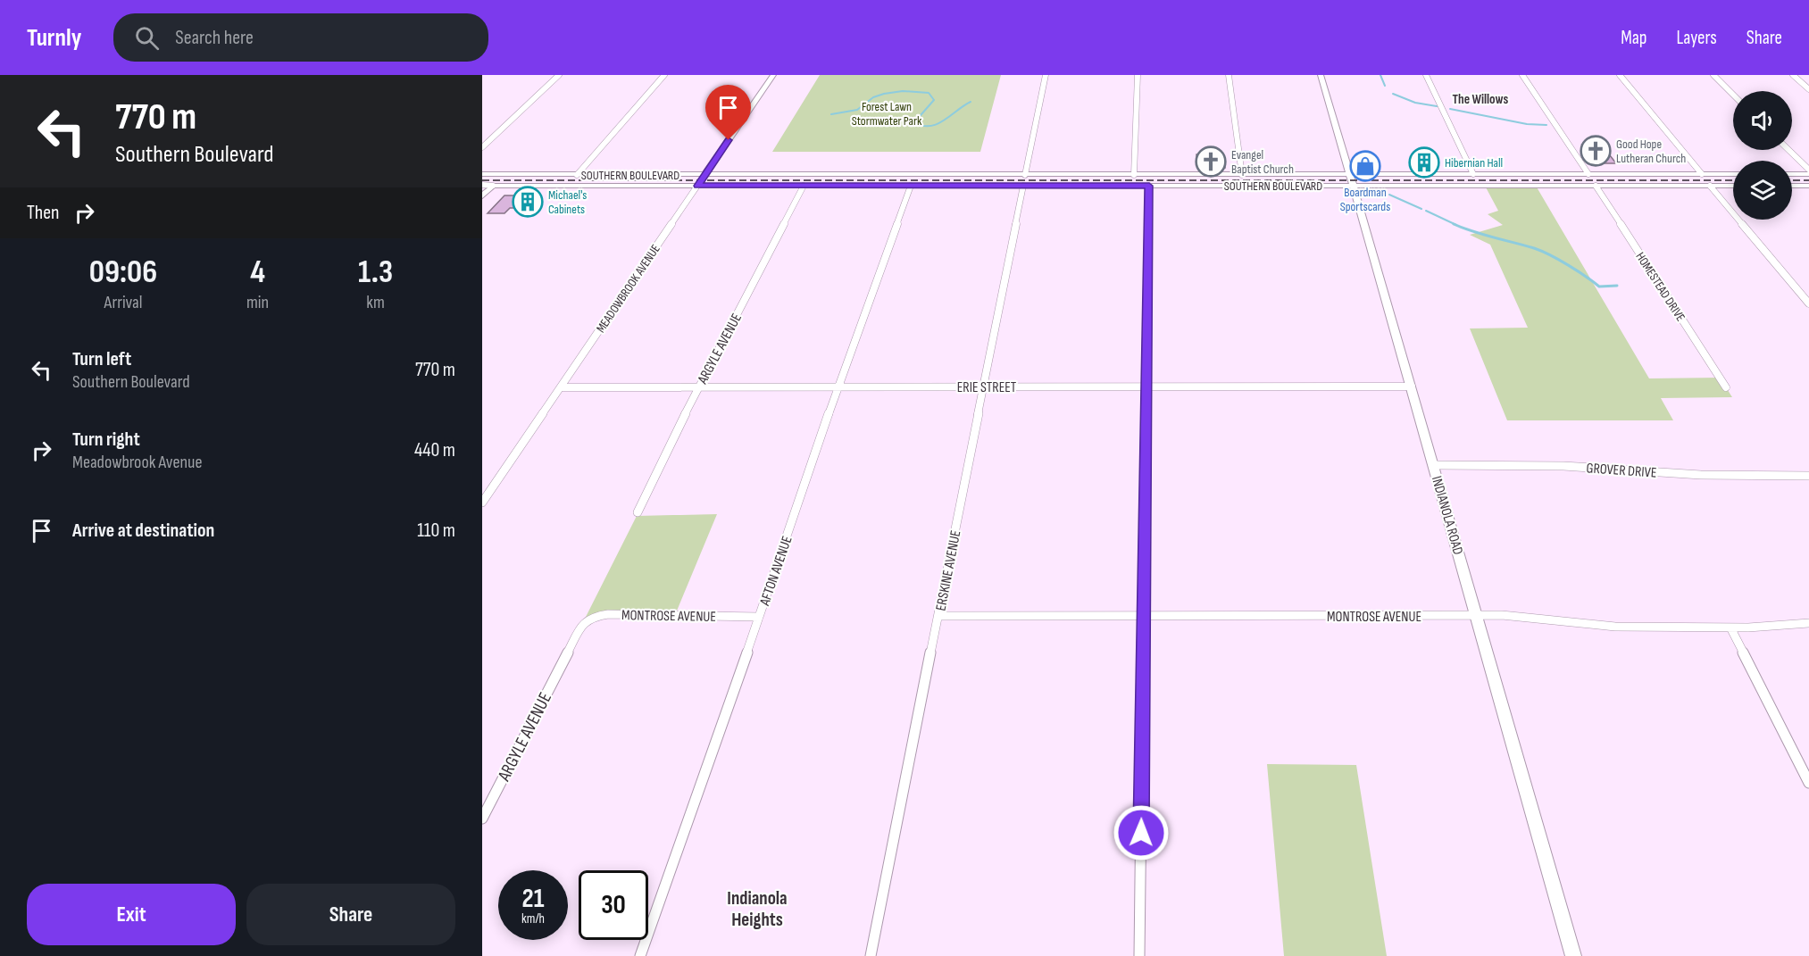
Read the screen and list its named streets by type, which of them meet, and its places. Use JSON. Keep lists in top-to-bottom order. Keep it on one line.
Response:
{"streets":{"street":["SOUTHERN BOULEVARD","HOMESTEAD DRIVE","MEADOWBROOK AVENUE","ARGYLE AVENUE","ERIE STREET","GROVER DRIVE","INDIANOLA ROAD","AFTON AVENUE","ERSKINE AVENUE","MONTROSE AVENUE"]},"crossings":[["SOUTHERN BOULEVARD","HOMESTEAD DRIVE"],["SOUTHERN BOULEVARD","MEADOWBROOK AVENUE"],["SOUTHERN BOULEVARD","ARGYLE AVENUE"],["SOUTHERN BOULEVARD","INDIANOLA ROAD"],["SOUTHERN BOULEVARD","AFTON AVENUE"],["SOUTHERN BOULEVARD","ERSKINE AVENUE"],["MEADOWBROOK AVENUE","ERIE STREET"],["ARGYLE AVENUE","ERIE STREET"],["ARGYLE AVENUE","MONTROSE AVENUE"],["ERIE STREET","INDIANOLA ROAD"],["ERIE STREET","AFTON AVENUE"],["ERIE STREET","ERSKINE AVENUE"],["GROVER DRIVE","INDIANOLA ROAD"],["INDIANOLA ROAD","MONTROSE AVENUE"],["AFTON AVENUE","MONTROSE AVENUE"],["ERSKINE AVENUE","MONTROSE AVENUE"]],"districts":["The Willows","Indianola Heights"],"parks":["Forest Lawn Stormwater Park"],"places":{"church":["Good Hope Lutheran Church","Evangel Baptist Church"],"building":["Hibernian Hall","Michael's Cabinets"],"shop":["Boardman Sportscards"]},"page":{"header":"Turnly","search":"Search here","nav":["Map","Layers","Share"],"turn":["770 m","Southern Boulevard"],"then":"Then","eta":["09:06","Arrival","4","min","1.3","km"],"list":[{"name":"Turn left","note":"Southern Boulevard","value":"770 m"},{"name":"Turn right","note":"Meadowbrook Avenue","value":"440 m"},{"name":"Arrive at destination","value":"110 m"}],"speed":"21 km/h","limit":"30","buttons":["Exit","Share"]}}
